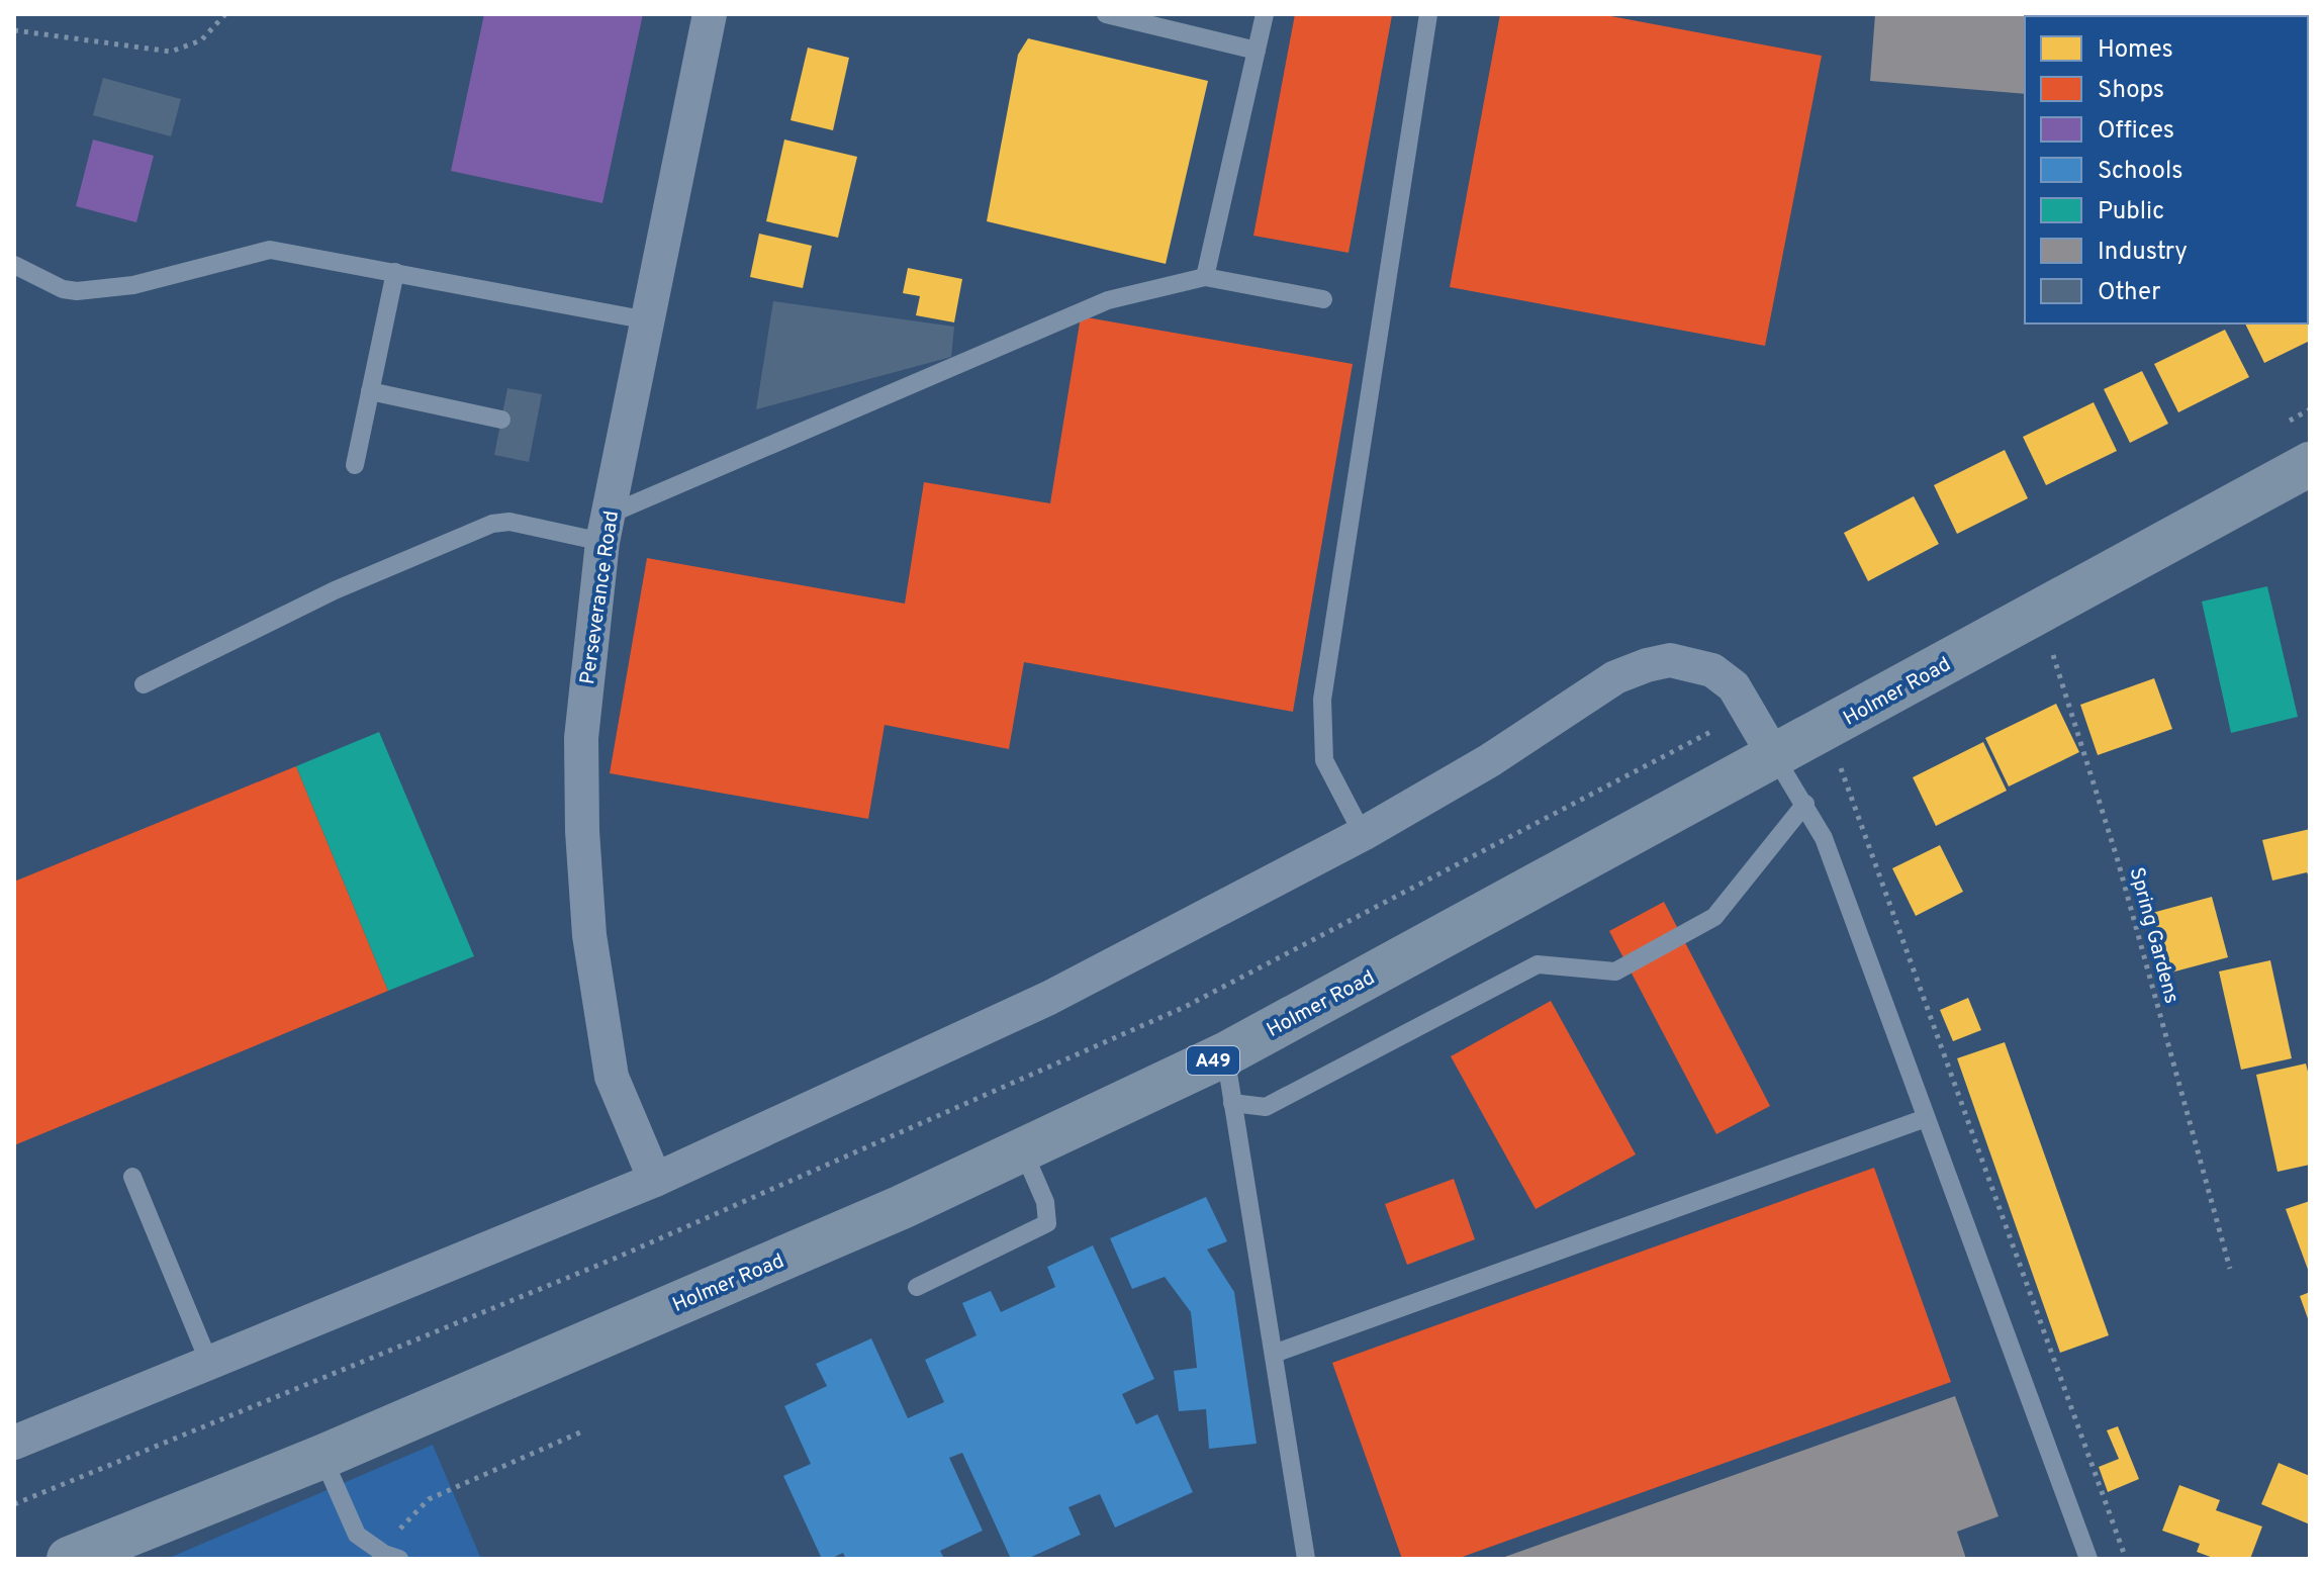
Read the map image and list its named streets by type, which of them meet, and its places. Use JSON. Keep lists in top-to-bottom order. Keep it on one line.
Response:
{"streets":{"highway":["Holmer Road","A49"],"street":["Perseverance Road"],"path":["Spring Gardens"]},"crossings":[["Holmer Road","Spring Gardens"]],"legend":["Homes","Shops","Offices","Schools","Public","Industry","Other"]}
